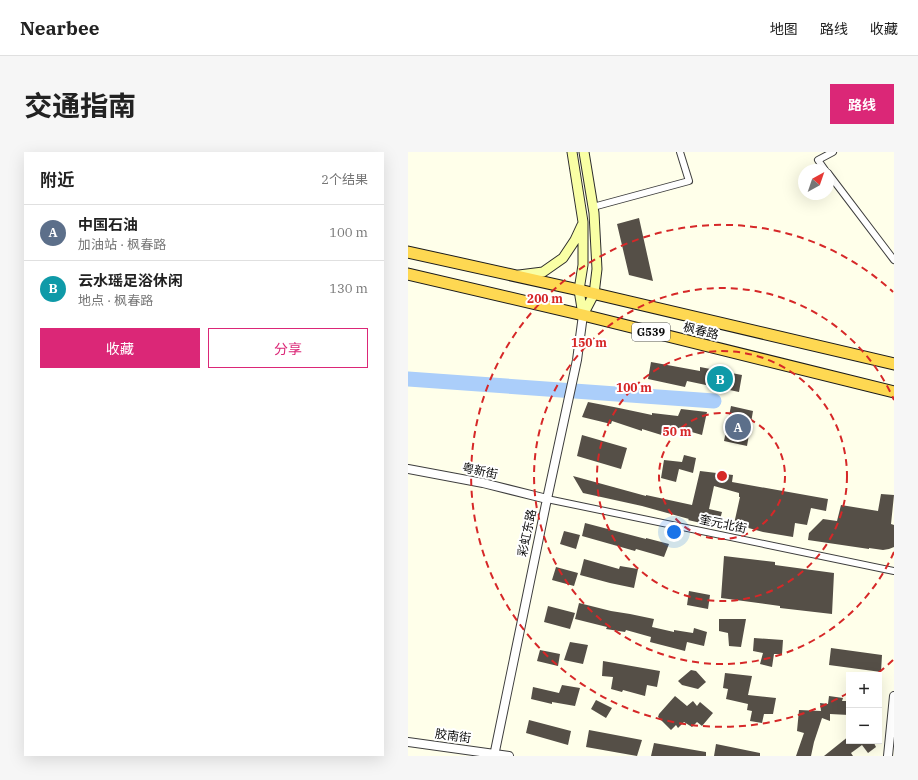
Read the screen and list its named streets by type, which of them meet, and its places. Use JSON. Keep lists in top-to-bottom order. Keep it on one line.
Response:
{"streets":{"highway":["枫春路","G539"],"street":["粤新街","奎元北街","彩虹东路","胶南街"]},"crossings":[["枫春路","彩虹东路"],["粤新街","奎元北街"],["粤新街","彩虹东路"],["奎元北街","彩虹东路"],["彩虹东路","胶南街"]],"north":"top right","page":{"header":"Nearbee","nav":["地图","路线","收藏"],"title":"交通指南","buttons":["路线",["收藏","分享"]],"heading":["附近","2个结果"],"list":[{"mark":"A","name":"中国石油","note":"加油站 · 枫春路","value":"100 m"},{"mark":"B","name":"云水瑶足浴休闲","note":"地点 · 枫春路","value":"130 m"}],"pins":["B","A"],"map_buttons":["+","−"]},"rings":["200 m","150 m","100 m","50 m"]}
